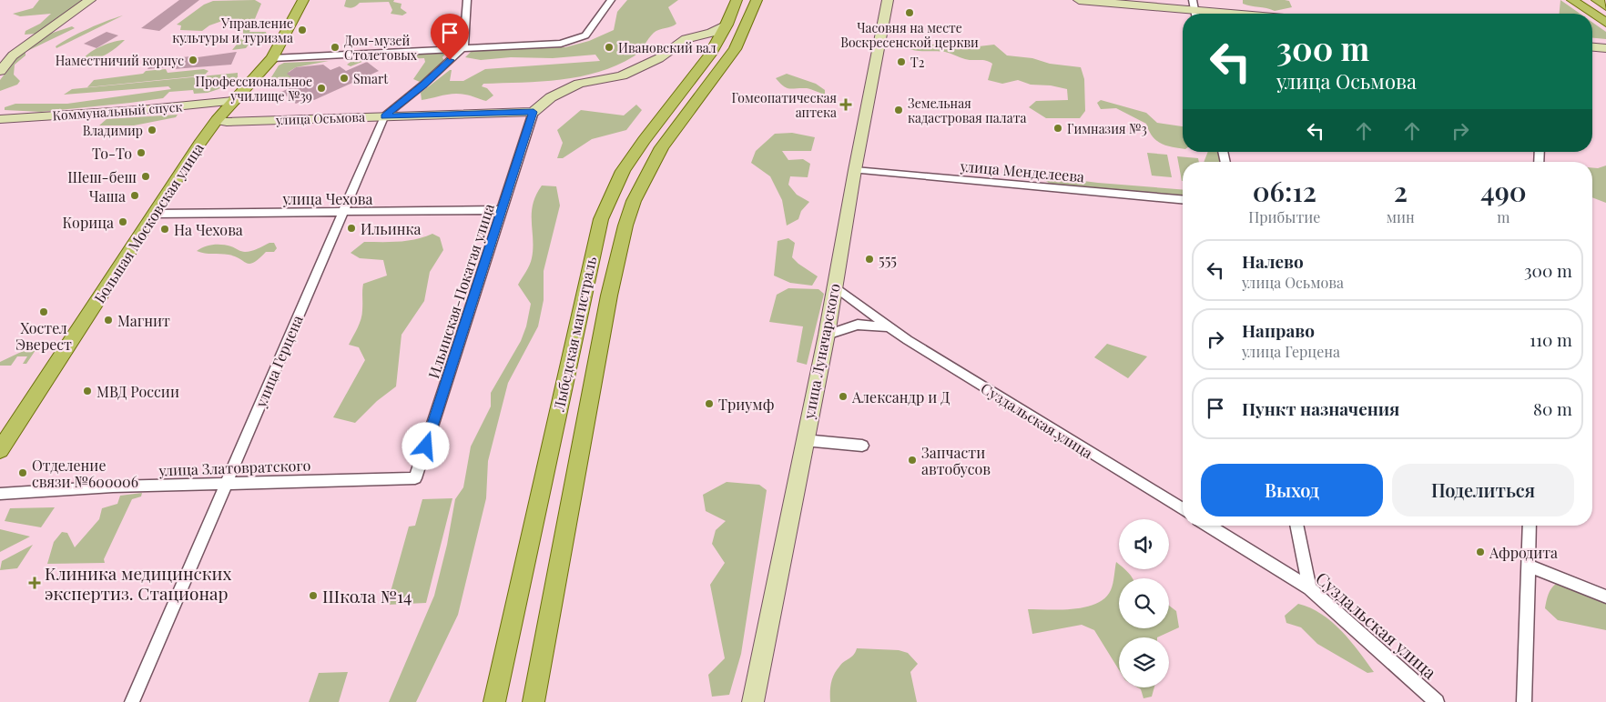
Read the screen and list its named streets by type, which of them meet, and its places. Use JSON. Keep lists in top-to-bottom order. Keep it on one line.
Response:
{"streets":{"main road":["Коммунальный спуск","улица Осьмова","Большая Московская улица","Лыбедская магистраль","улица Луначарского"],"street":["улица Менделеева","улица Чехова","Ильинская-Покатая улица","улица Герцена","Суздальская улица","улица Златовратского"]},"crossings":[["Коммунальный спуск","Большая Московская улица"],["улица Осьмова","Большая Московская улица"],["улица Осьмова","Ильинская-Покатая улица"],["улица Осьмова","улица Герцена"],["улица Менделеева","улица Луначарского"],["улица Чехова","Большая Московская улица"],["улица Чехова","Ильинская-Покатая улица"],["улица Чехова","улица Герцена"],["Ильинская-Покатая улица","улица Златовратского"],["улица Луначарского","Суздальская улица"],["улица Герцена","улица Златовратского"]],"places":{"other":["Часовня на месте Воскресенской церкви","Управление культуры и туризма","Дом-музей Столетовых","Ивановский вал","Наместничий корпус","T2","Smart","Профессиональное училище №39","Земельная кадастровая палата","Гимназия №3","Владимир","То-То","Шеш-беш","Чаша","Корица","Ильинка","На Чехова","555","Хостел Эверест","Магнит","МВД России","Александр и Д","Триумф","Запчасти автобусов","Отделение связи №600006","Афродита","Школа №14"],"health":["Гомеопатическая аптека","Клиника медицинских экспертиз. Стационар"]},"page":{"turn":["300 m","улица Осьмова"],"eta":["06:12","Прибытие","2","мин","490","m"],"list":[{"name":"Налево","note":"улица Осьмова","value":"300 m"},{"name":"Направо","note":"улица Герцена","value":"110 m"},{"name":"Пункт назначения","value":"80 m"}],"buttons":["Выход","Поделиться"]}}
